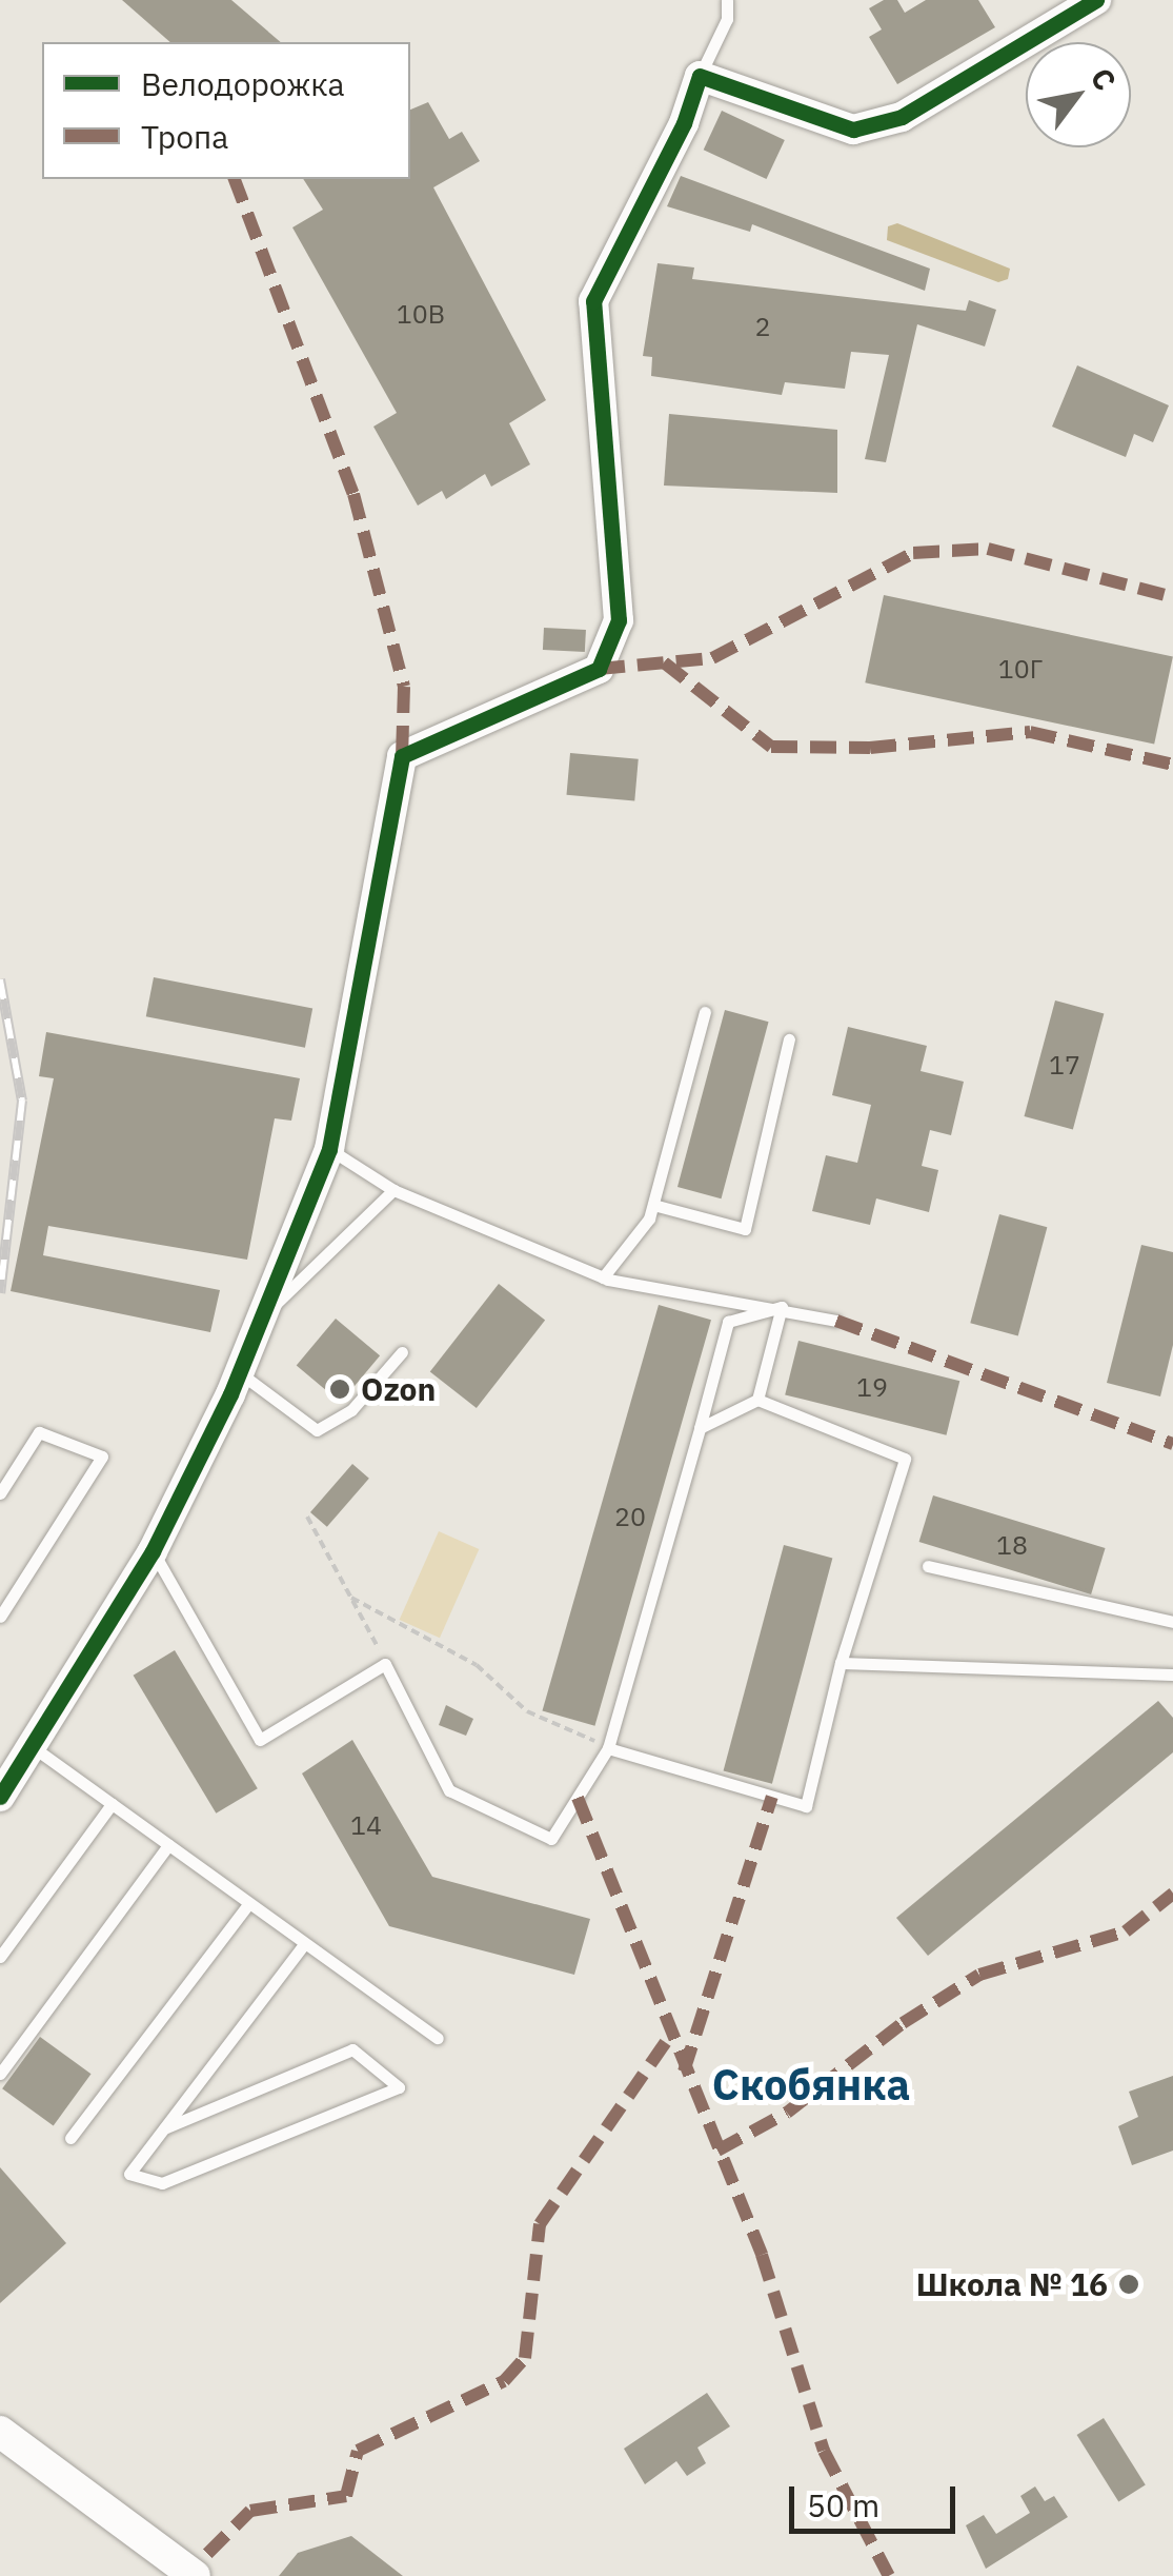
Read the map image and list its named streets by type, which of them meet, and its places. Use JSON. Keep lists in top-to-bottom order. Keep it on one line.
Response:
{"districts":["Скобянка"],"places":["Ozon","Школа № 16"],"house_numbers":["10В","2","10Г","17","19","20","18","14"],"legend":["Велодорожка","Тропа"],"scale_bar":"50 m","north":"top right"}
